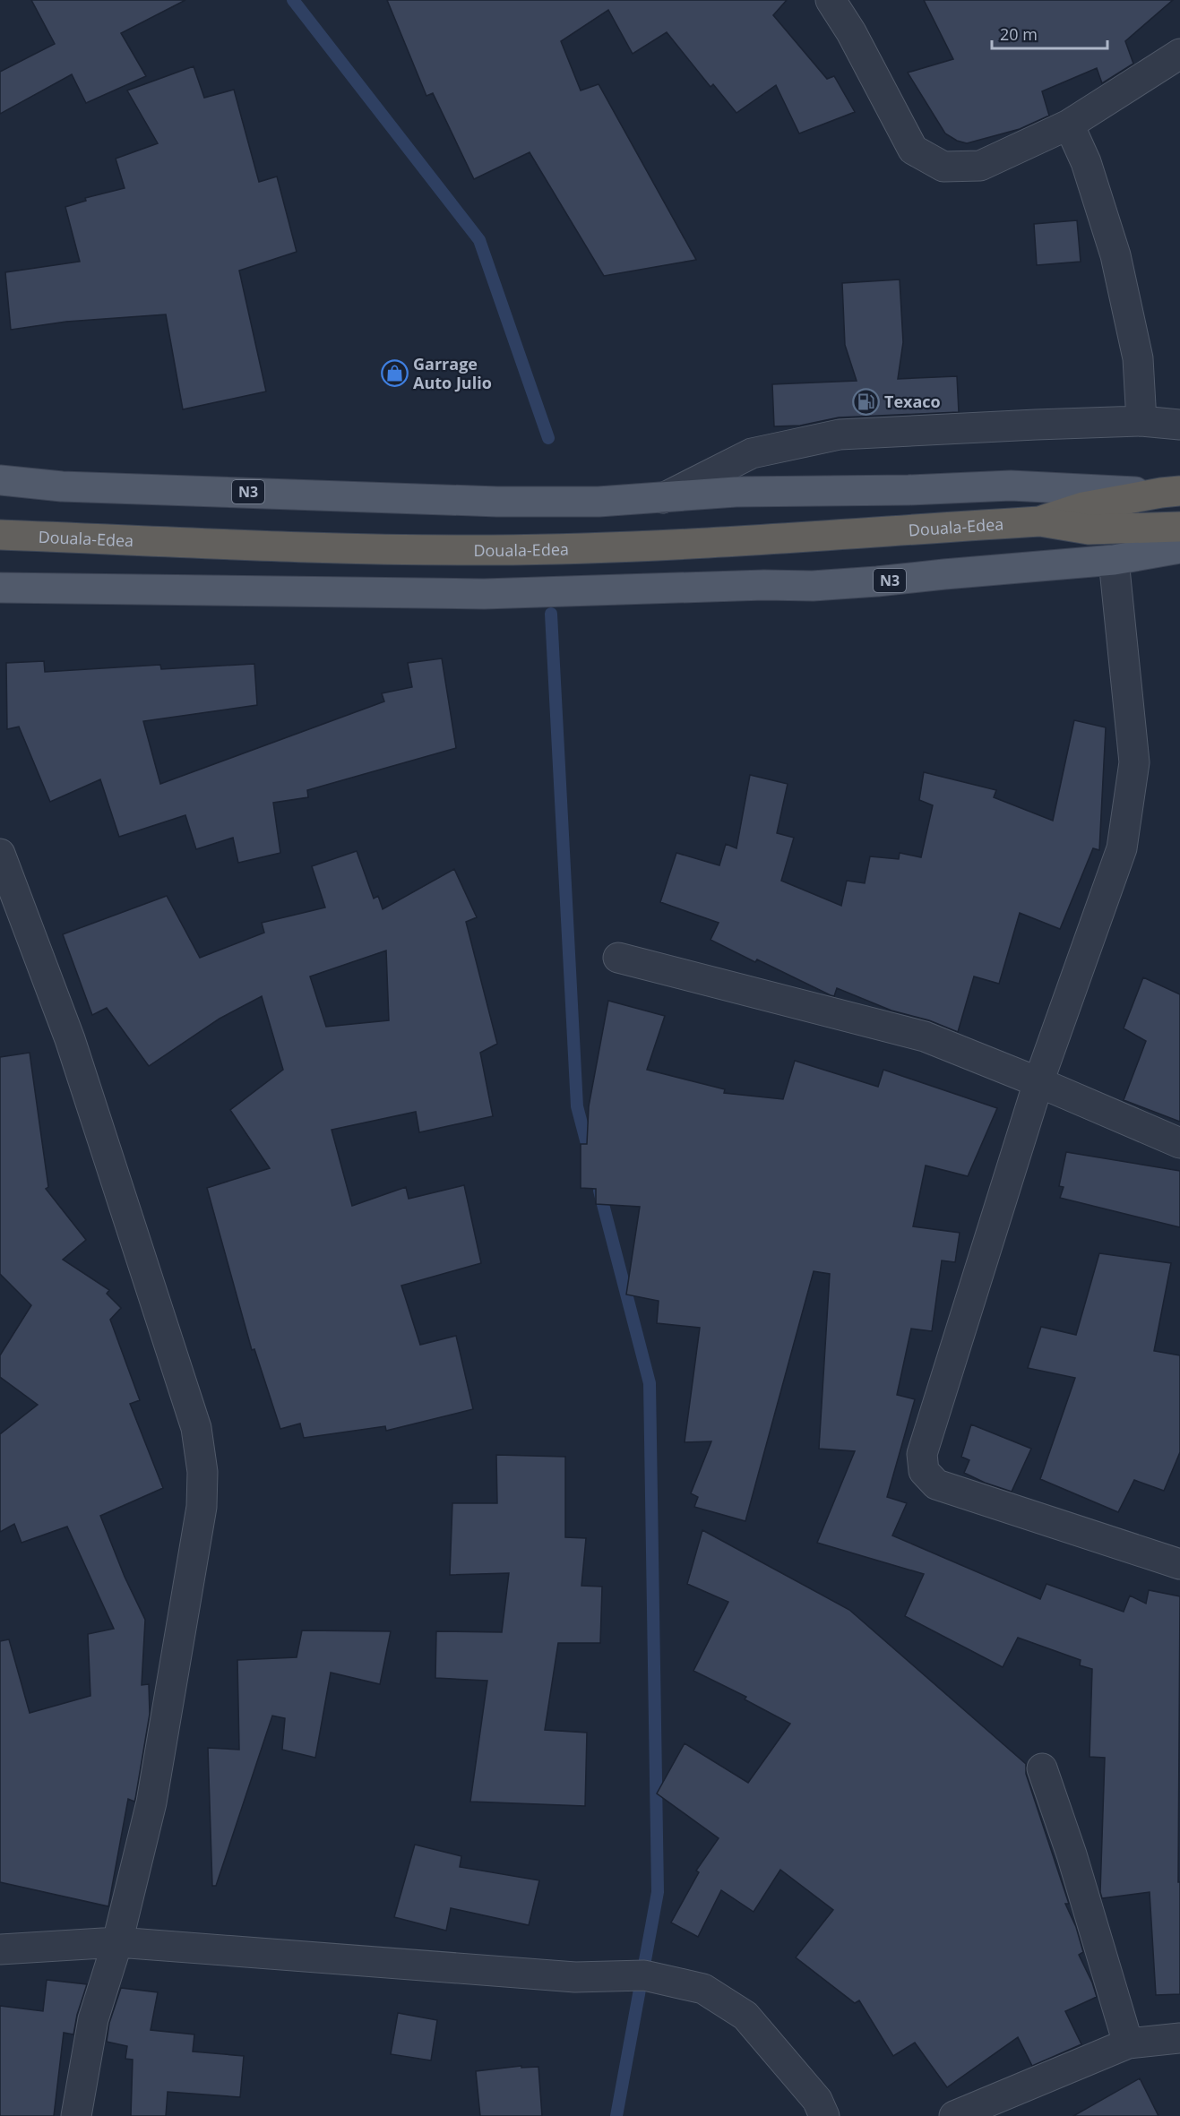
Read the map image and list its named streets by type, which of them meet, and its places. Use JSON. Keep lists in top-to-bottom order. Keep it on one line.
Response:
{"streets":{"highway":["Douala-Edea"],"main road":["N3"]},"crossings":[["N3","Douala-Edea"]],"places":{"shop":["Garrage Auto Julio"],"fuel station":["Texaco"]},"scale_bar":"20 m"}
